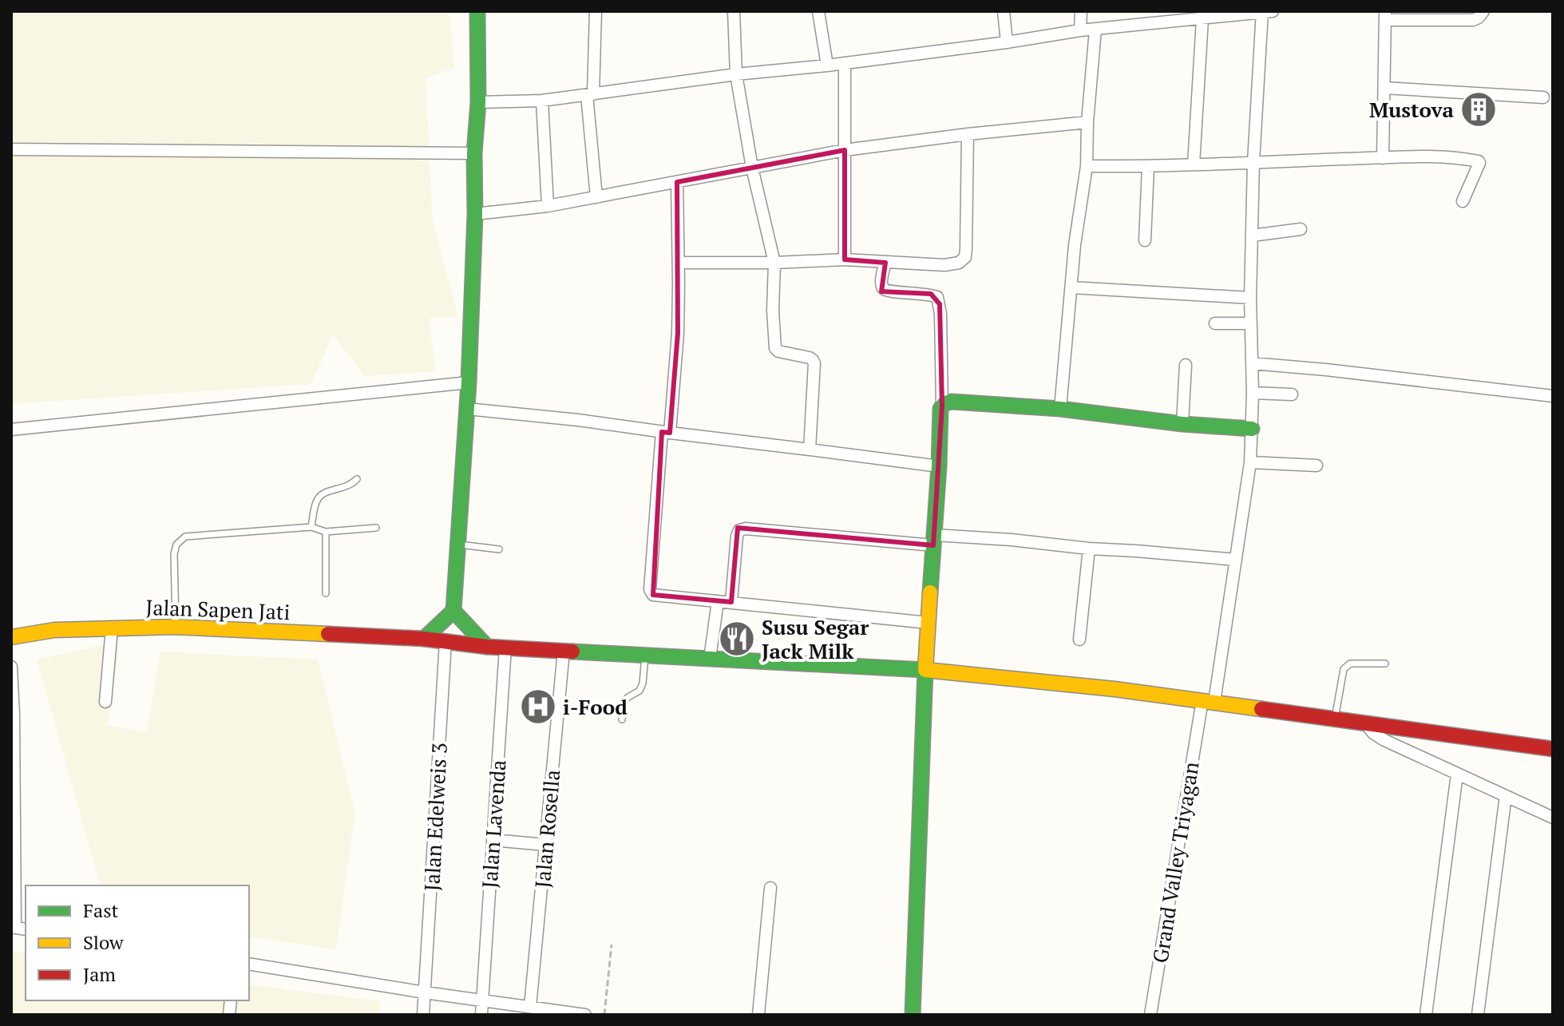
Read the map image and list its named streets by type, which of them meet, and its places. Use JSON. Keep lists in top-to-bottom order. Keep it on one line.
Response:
{"streets":{"street":["Jalan Sapen Jati","Jalan Edelweis 3","Jalan Lavenda","Jalan Rosella","Grand Valley Triyagan"]},"crossings":[["Jalan Sapen Jati","Jalan Edelweis 3"],["Jalan Sapen Jati","Jalan Lavenda"],["Jalan Sapen Jati","Jalan Rosella"]],"places":{"building":["Mustova"],"restaurant":["Susu Segar Jack Milk"],"hospital":["i-Food"]},"legend":["Fast","Slow","Jam"]}
